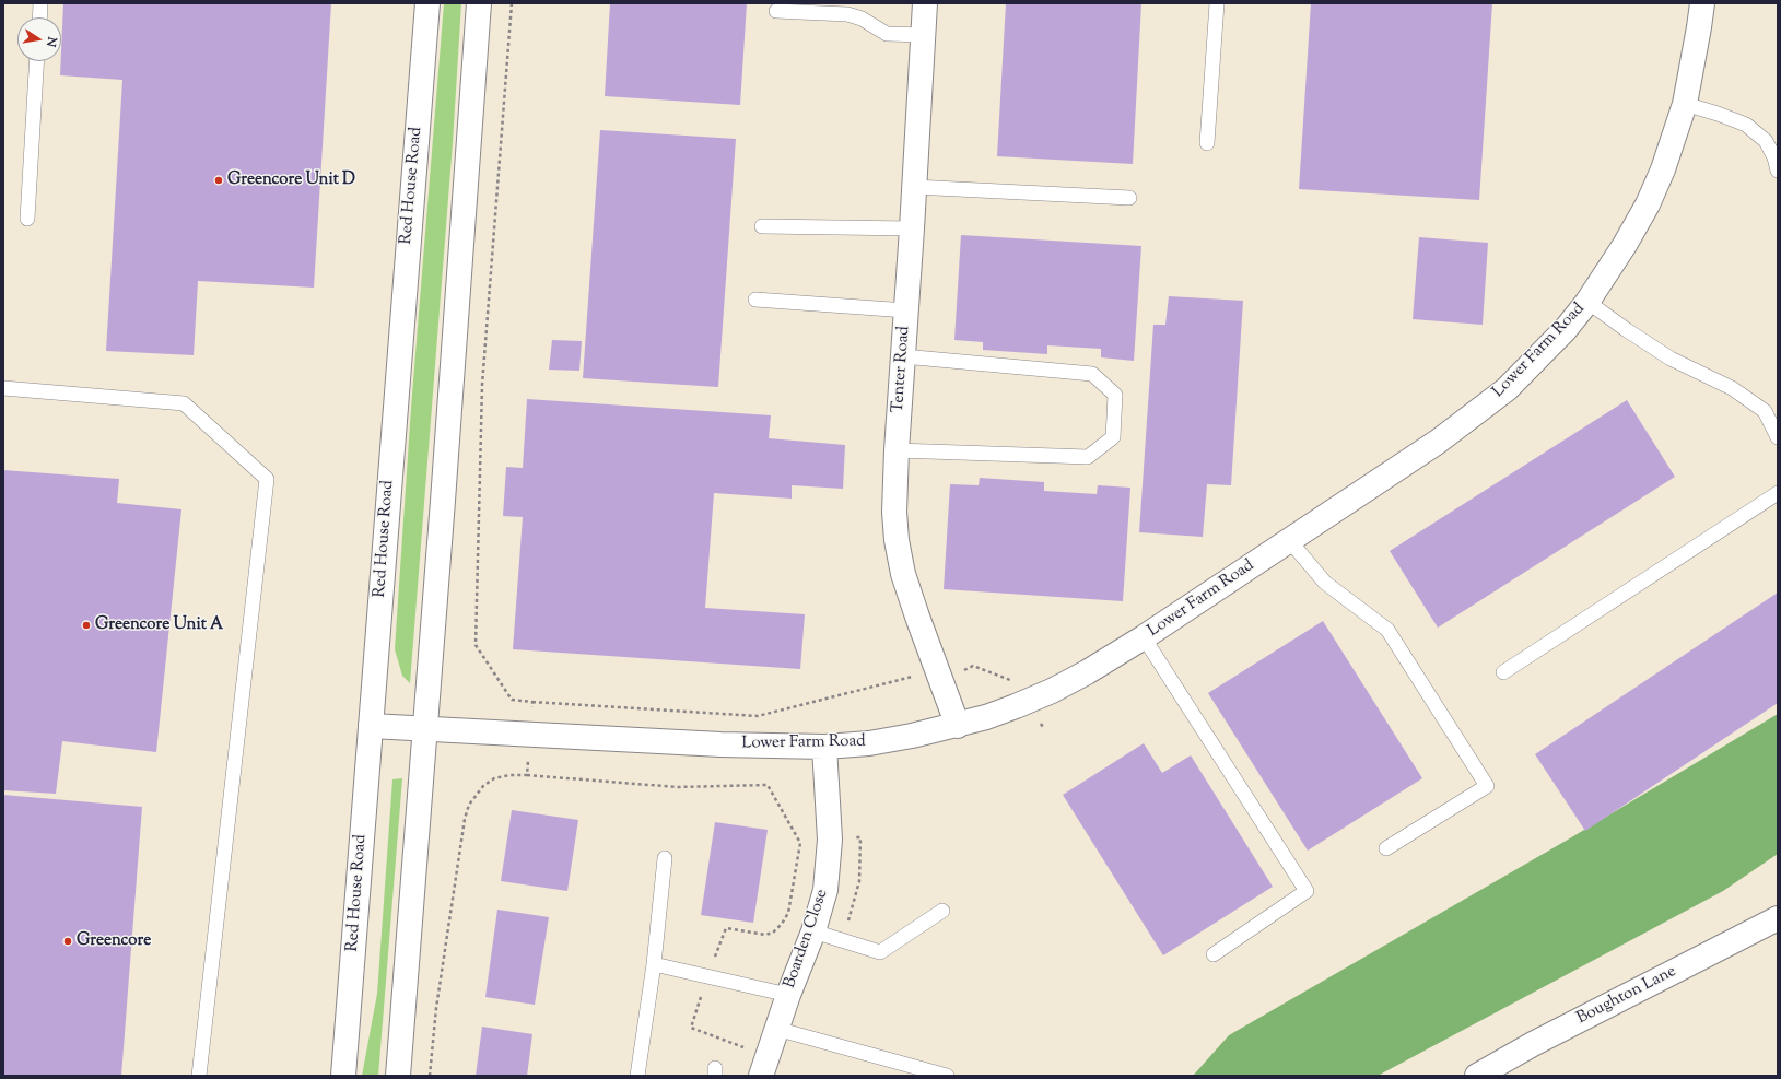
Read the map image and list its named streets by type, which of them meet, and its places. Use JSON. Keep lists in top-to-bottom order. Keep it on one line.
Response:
{"streets":{"street":["Red House Road","Lower Farm Road","Tenter Road","Boarden Close","Boughton Lane"]},"crossings":[["Red House Road","Lower Farm Road"],["Lower Farm Road","Tenter Road"],["Lower Farm Road","Boarden Close"]],"places":["Greencore Unit D","Greencore Unit A","Greencore"],"north":"right"}
